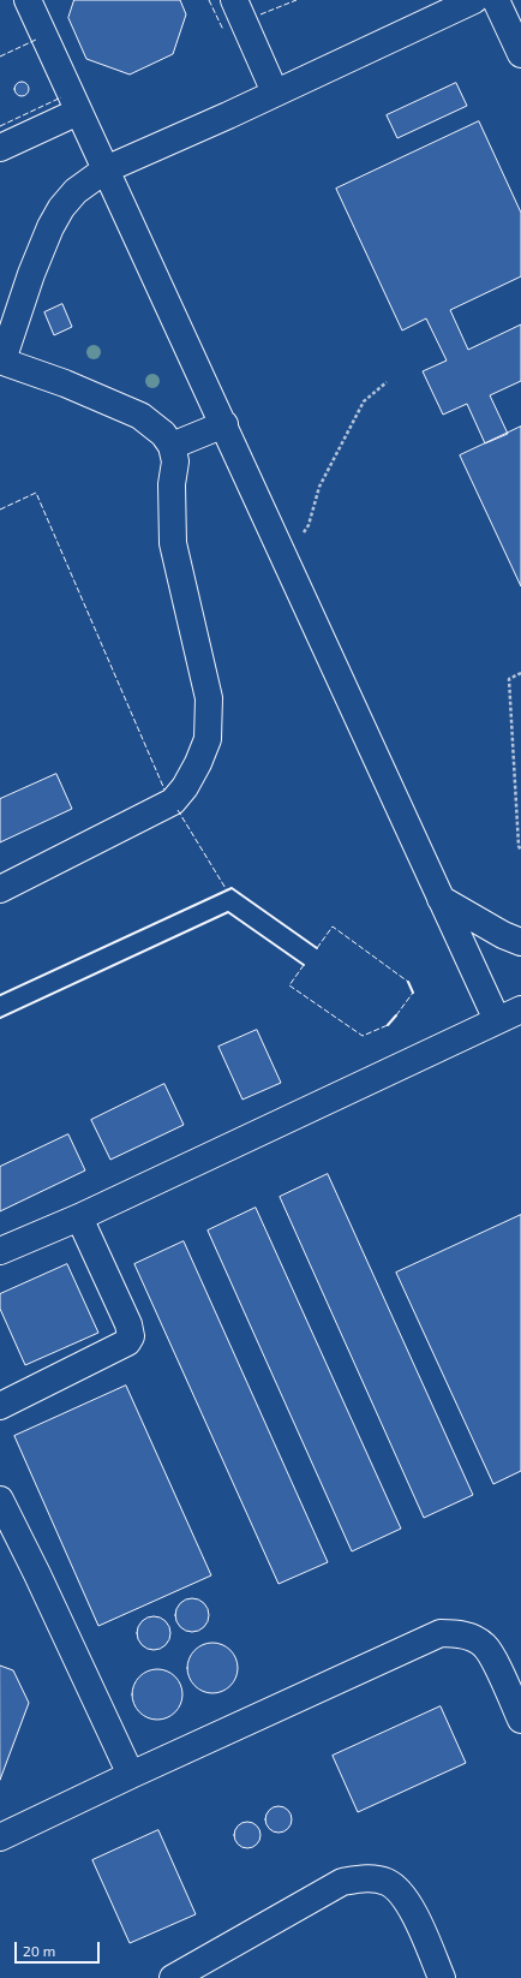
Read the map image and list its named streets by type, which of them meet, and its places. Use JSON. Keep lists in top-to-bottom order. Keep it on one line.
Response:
{"scale_bar":"20 m"}
